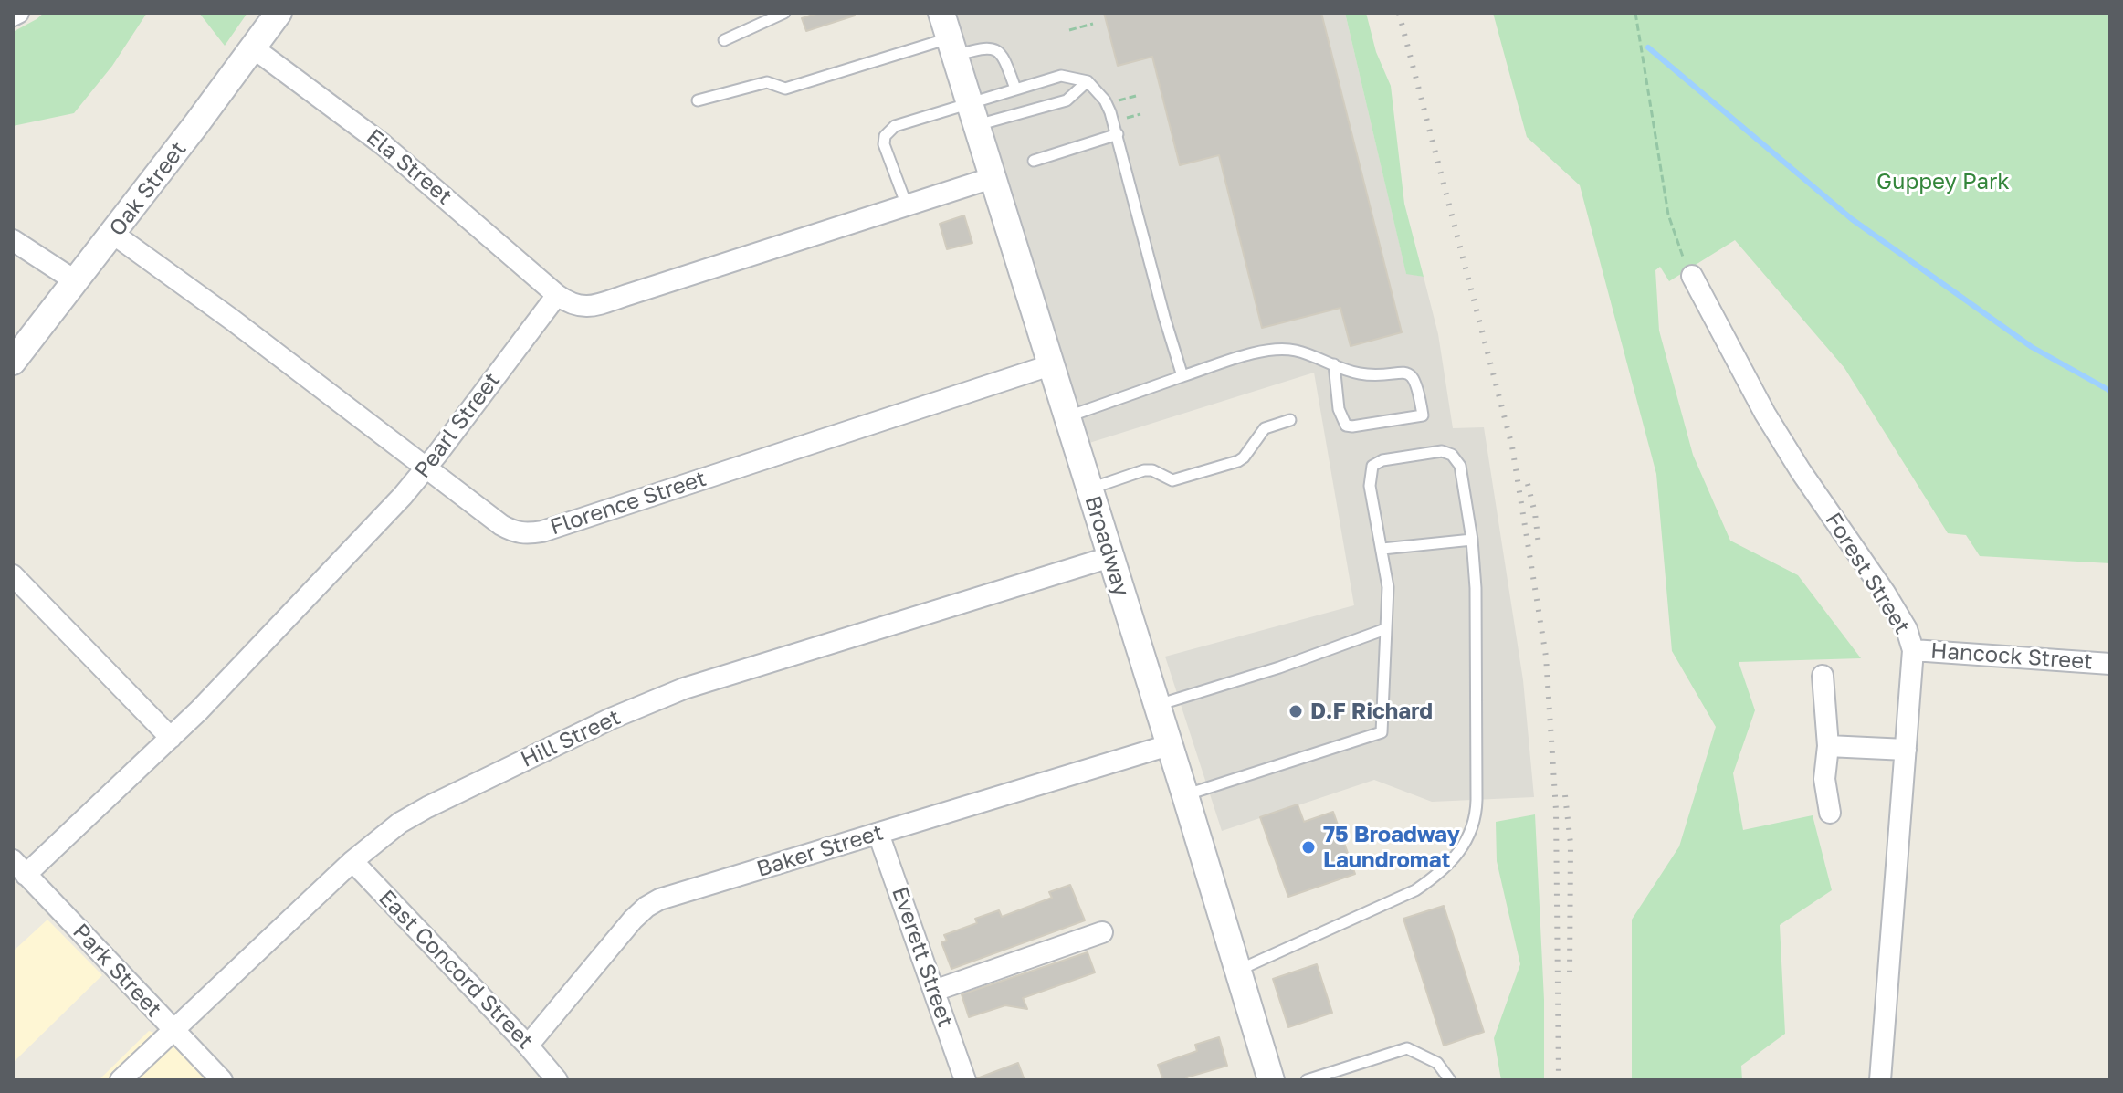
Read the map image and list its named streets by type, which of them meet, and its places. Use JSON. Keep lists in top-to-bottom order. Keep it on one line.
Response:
{"streets":{"street":["Ela Street","Oak Street","Pearl Street","Florence Street","Broadway","Forest Street","Hancock Street","Hill Street","Baker Street","Everett Street","East Concord Street","Park Street"]},"crossings":[["Ela Street","Oak Street"],["Ela Street","Pearl Street"],["Oak Street","Florence Street"],["Pearl Street","Florence Street"],["Pearl Street","Park Street"],["Florence Street","Broadway"],["Broadway","Hill Street"],["Broadway","Baker Street"],["Forest Street","Hancock Street"],["Hill Street","East Concord Street"],["Hill Street","Park Street"],["Baker Street","Everett Street"],["Baker Street","East Concord Street"]],"parks":["Guppey Park"],"places":["D.F Richard","75 Broadway Laundromat"]}
